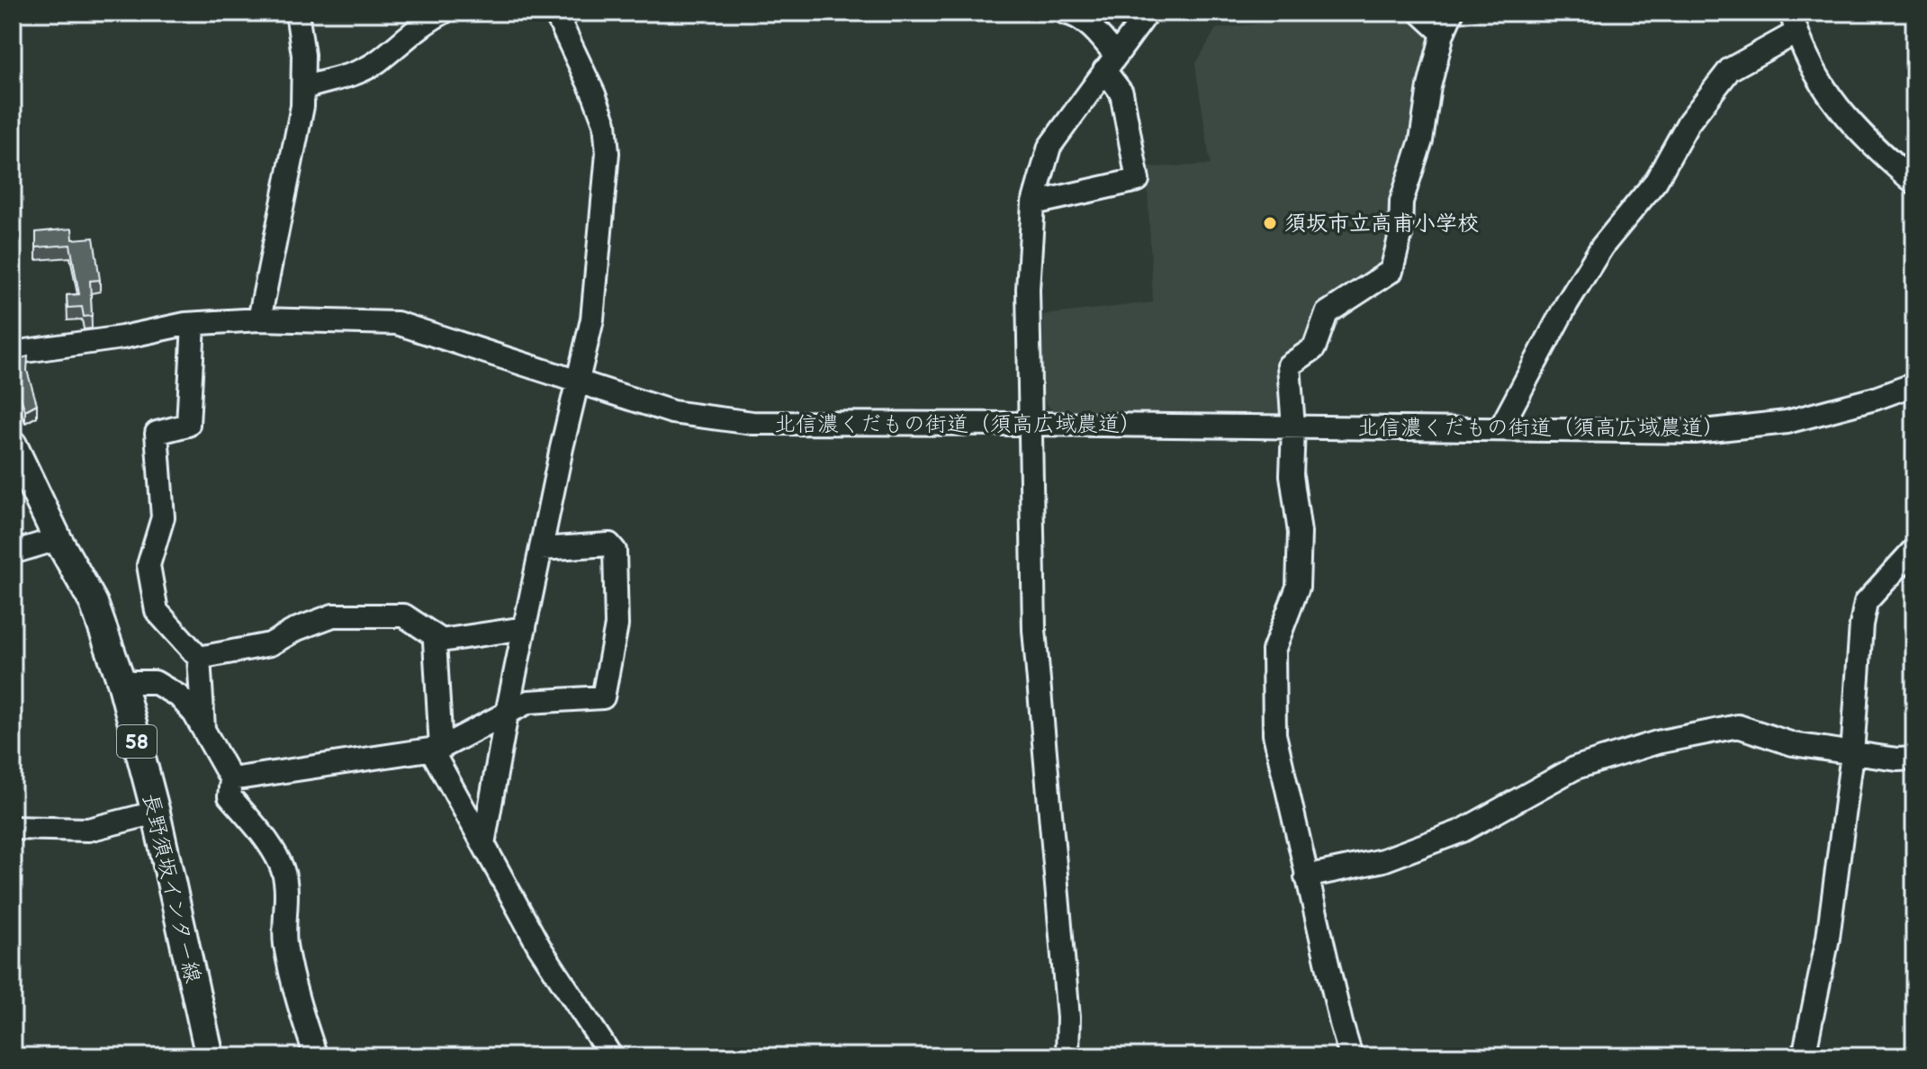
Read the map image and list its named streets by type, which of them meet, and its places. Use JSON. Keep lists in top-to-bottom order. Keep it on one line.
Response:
{"streets":{"main road":["58","長野須坂インター線"],"street":["北信濃くだもの街道（須高広域農道）"]},"places":["須坂市立高甫小学校"]}
